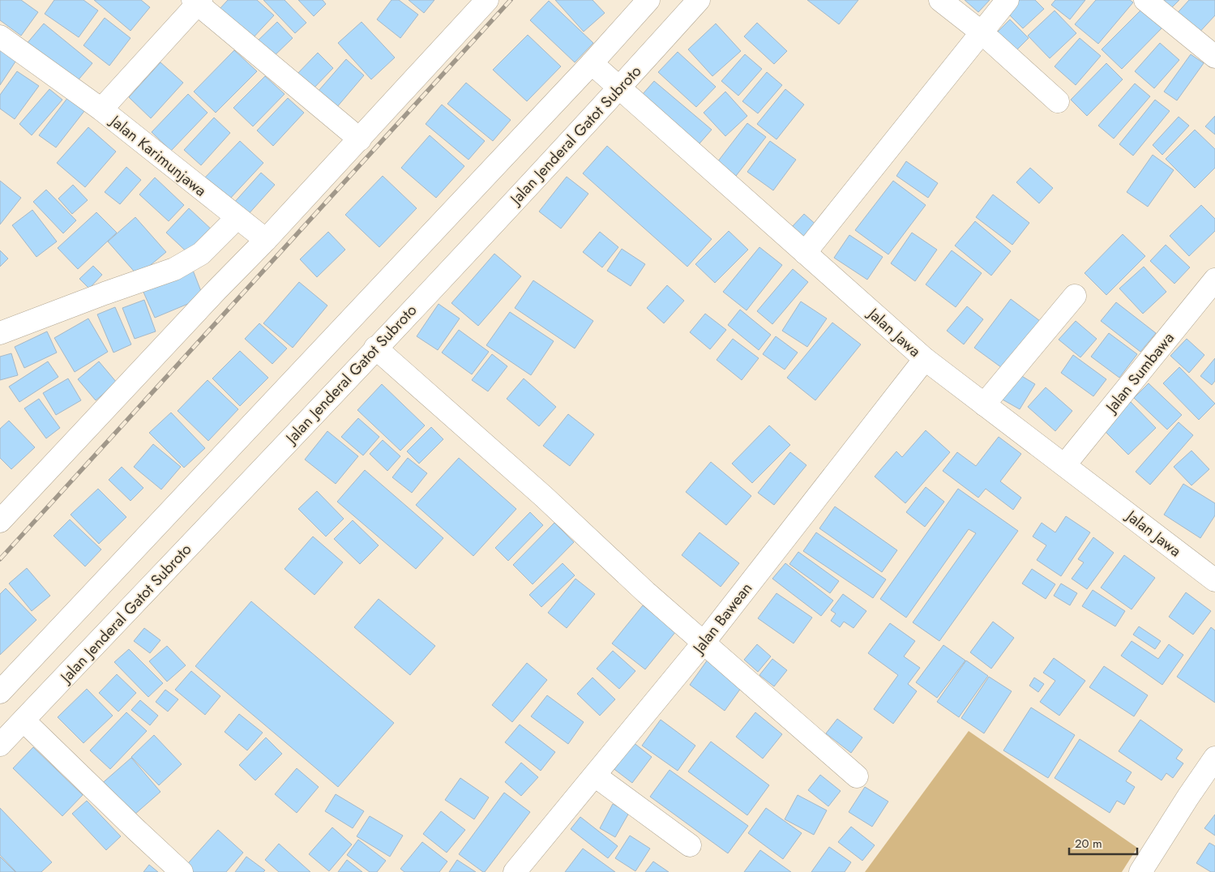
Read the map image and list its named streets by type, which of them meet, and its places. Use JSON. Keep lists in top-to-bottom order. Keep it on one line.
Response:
{"streets":{"street":["Jalan Jenderal Gatot Subroto","Jalan Karimunjawa","Jalan Jawa","Jalan Sumbawa","Jalan Bawean"]},"crossings":[["Jalan Jenderal Gatot Subroto","Jalan Jawa"],["Jalan Jawa","Jalan Sumbawa"],["Jalan Jawa","Jalan Bawean"]],"scale_bar":"20 m"}
